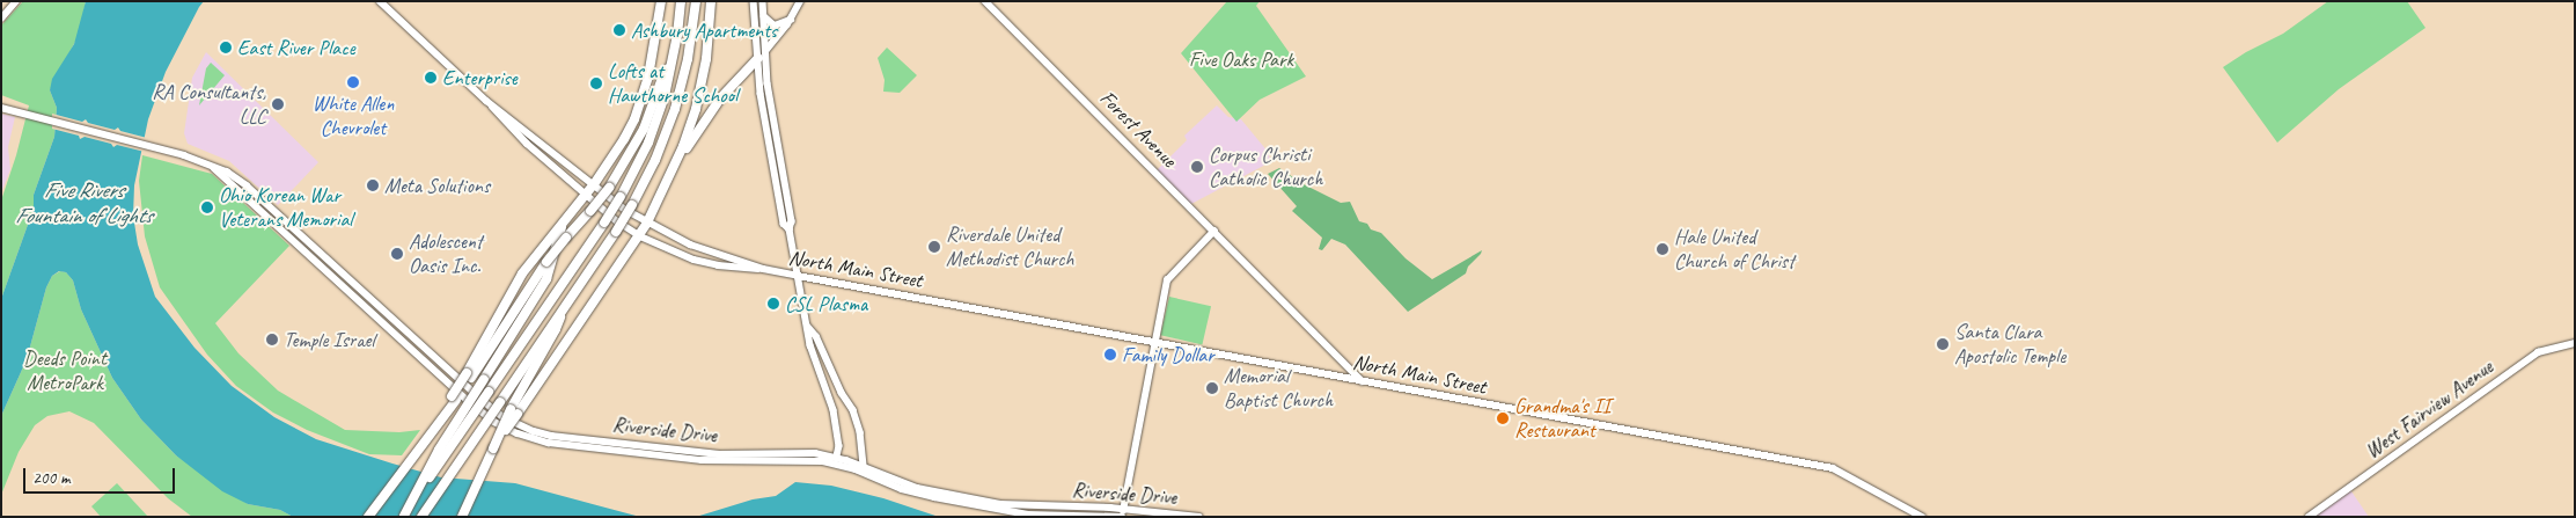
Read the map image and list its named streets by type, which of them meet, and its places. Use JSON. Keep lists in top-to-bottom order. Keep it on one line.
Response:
{"streets":{"main road":["Forest Avenue","North Main Street","West Fairview Avenue","Riverside Drive"]},"crossings":[["Forest Avenue","North Main Street"]],"water":["Five Rivers Fountain of Lights"],"parks":["Five Oaks Park","Deeds Point MetroPark"],"places":["Ashbury Apartments","East River Place","Enterprise","White Allen Chevrolet","Lofts at Hawthorne School","RA Consultants, LLC","Corpus Christi Catholic Church","Meta Solutions","Ohio Korean War Veterans Memorial","Riverdale United Methodist Church","Hale United Church of Christ","Adolescent Oasis Inc.","CSL Plasma","Temple Israel","Santa Clara Apostolic Temple","Family Dollar","Memorial Baptist Church","Grandma's II Restaurant"],"scale_bar":"200 m"}
